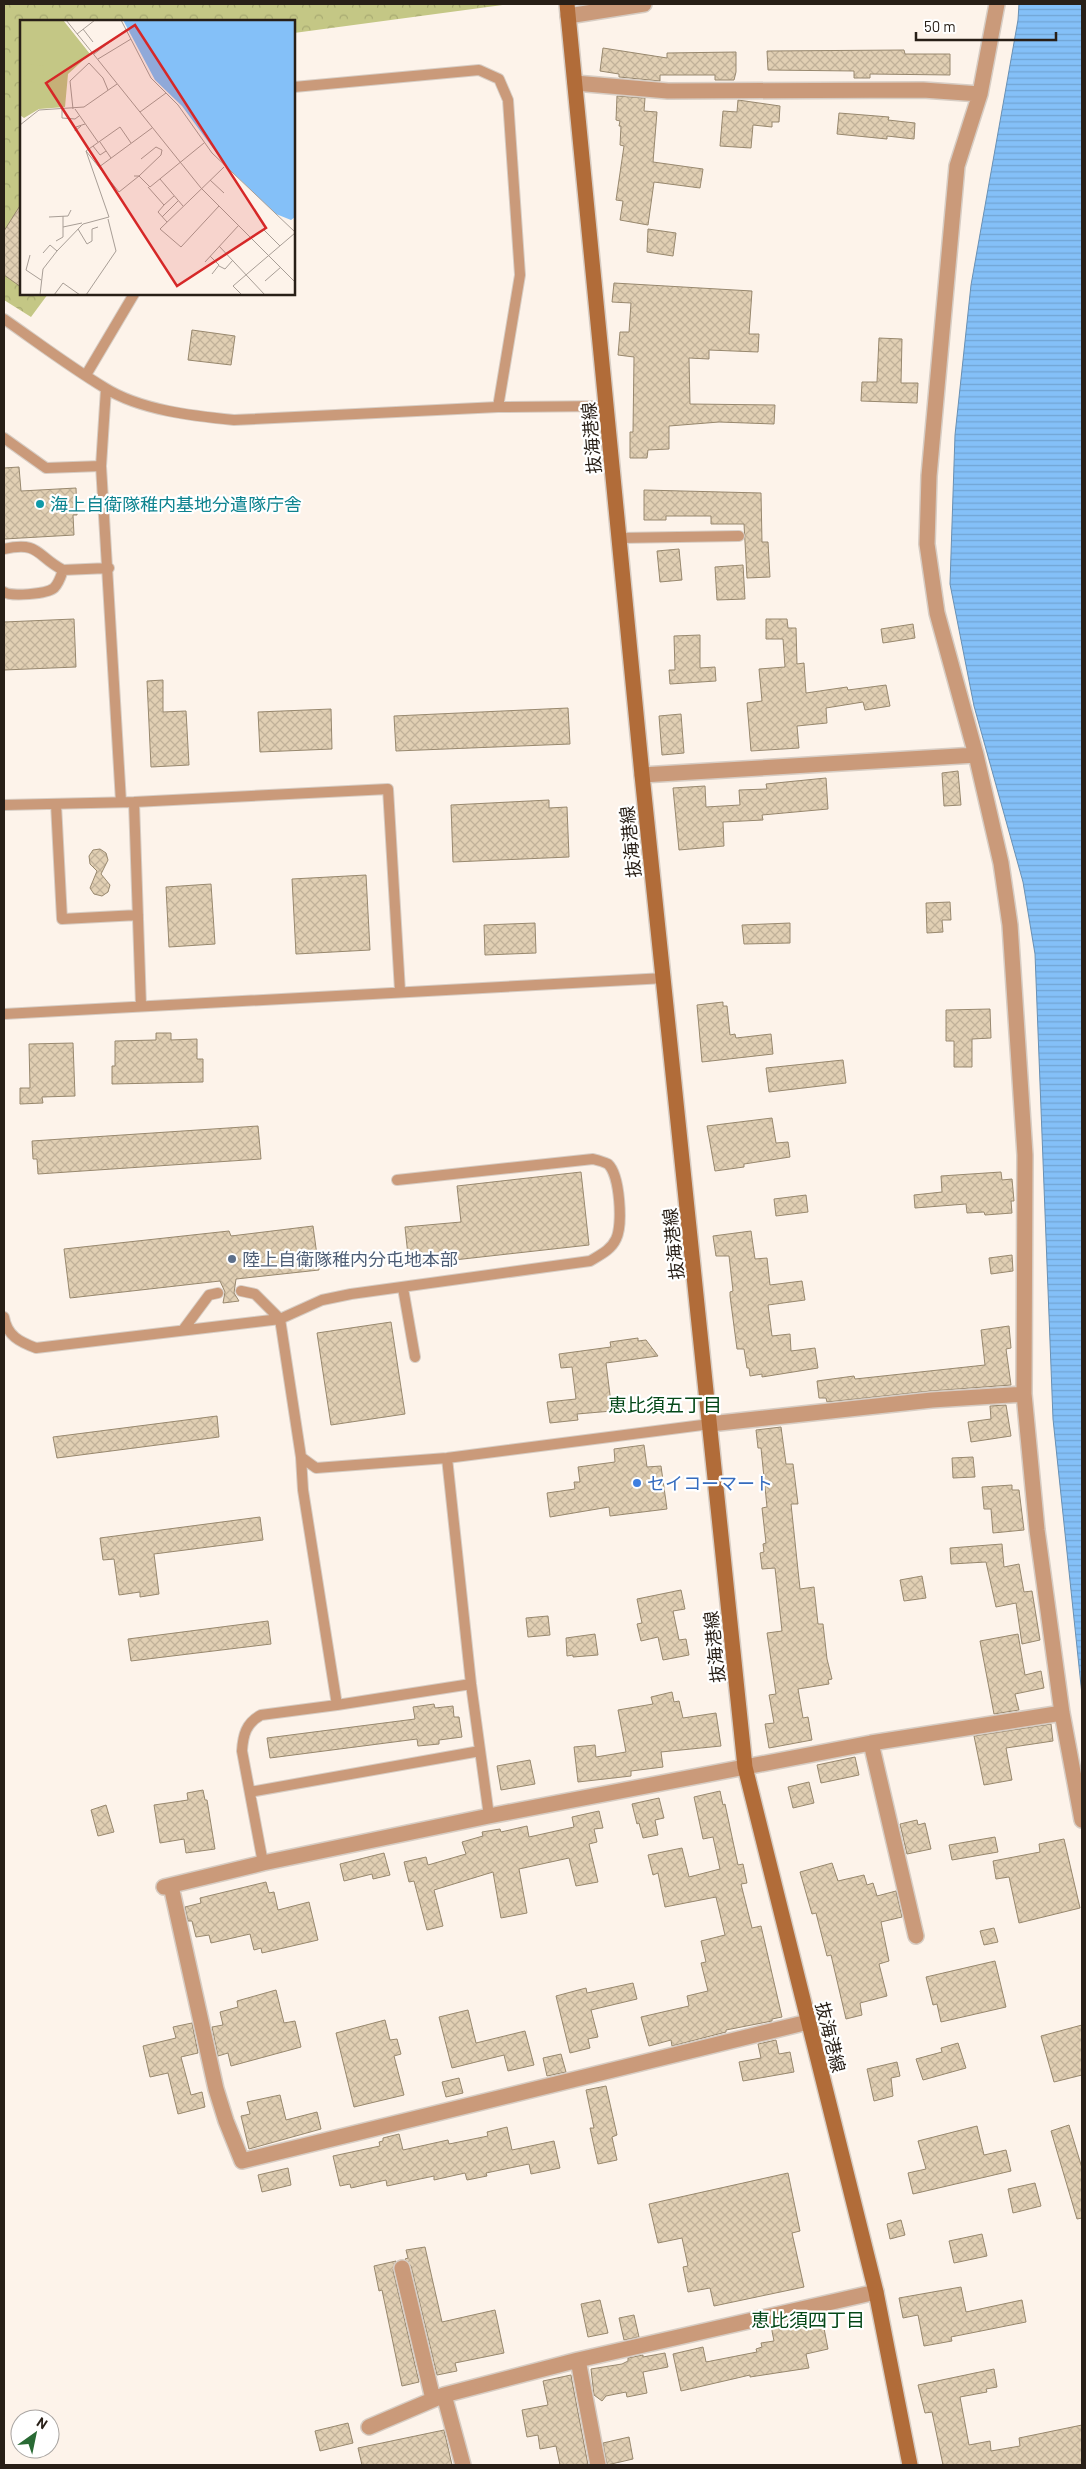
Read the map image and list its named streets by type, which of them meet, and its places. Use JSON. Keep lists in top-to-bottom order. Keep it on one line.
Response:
{"streets":{"main road":["抜海港線"]},"districts":["恵比須五丁目","恵比須四丁目"],"places":["海上自衛隊稚内基地分遣隊庁舎","陸上自衛隊稚内分屯地本部","セイコーマート"],"scale_bar":"50 m","north":"top right"}
